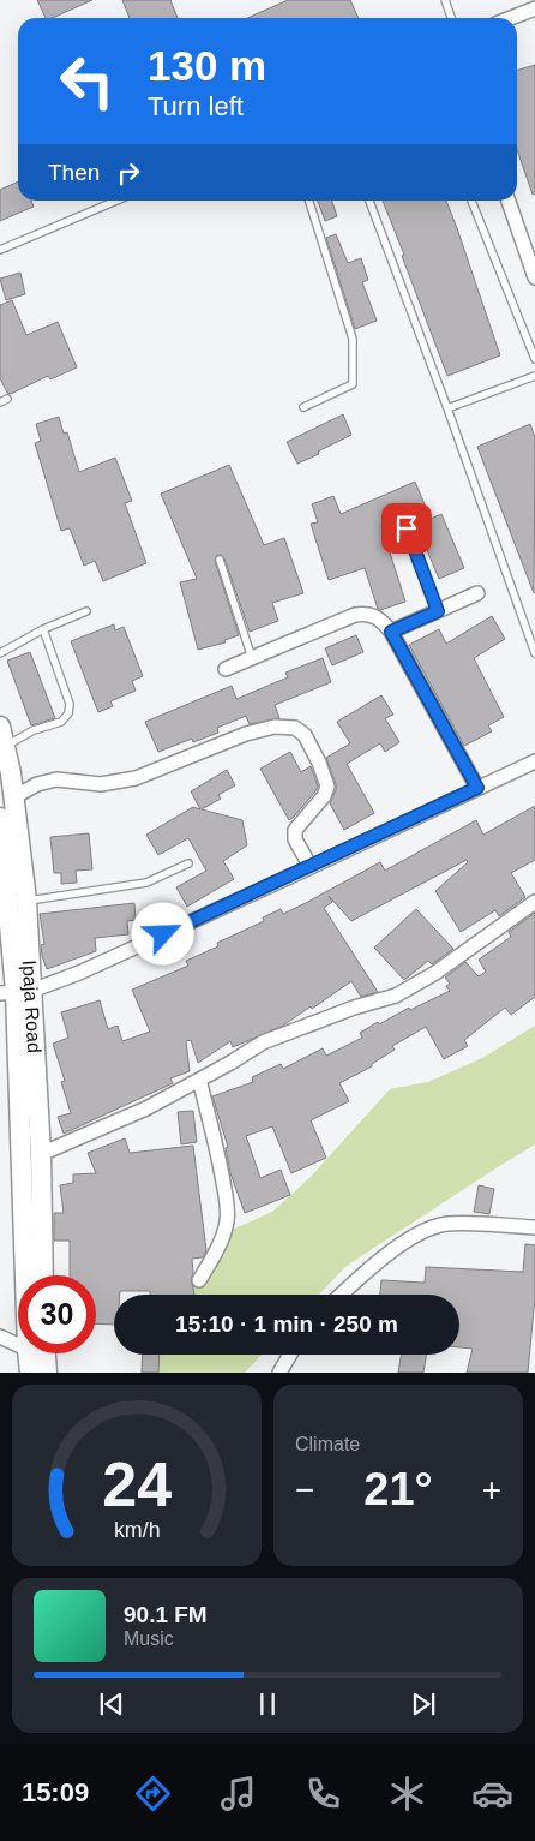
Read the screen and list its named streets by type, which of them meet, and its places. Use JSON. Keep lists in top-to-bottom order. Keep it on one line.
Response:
{"streets":{"main road":["Ipaja Road"]},"page":{"turn":["130 m","Turn left"],"then":"Then","limit":"30","trip":"15:10 · 1 min · 250 m","tile":"Climate","heat":["−","21°","+"],"song":["90.1 FM","Music"],"tabs":"15:09","gauge":["24","km/h"]}}
